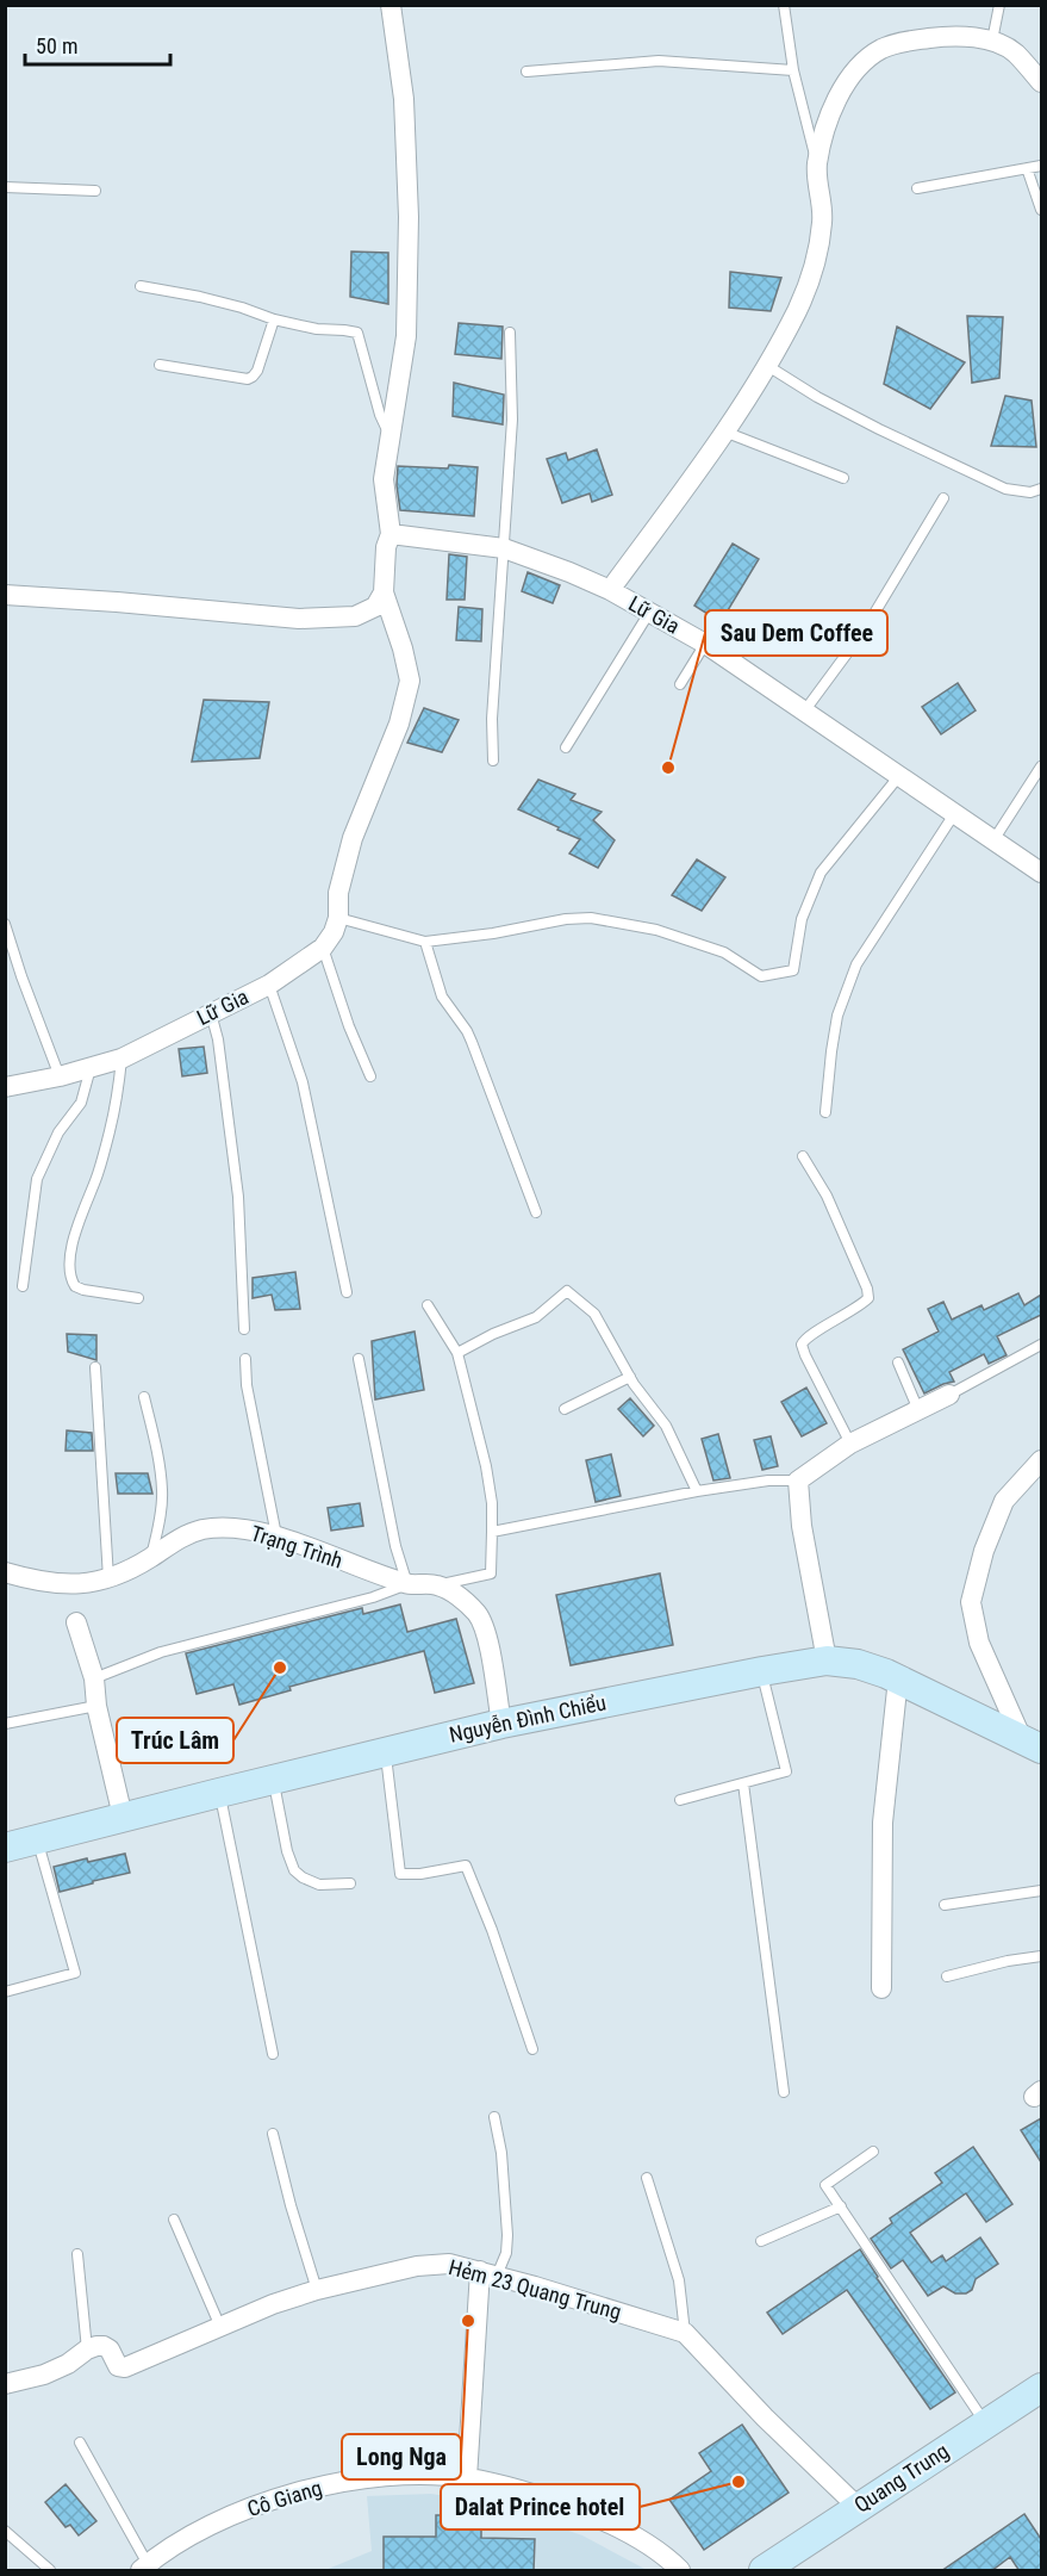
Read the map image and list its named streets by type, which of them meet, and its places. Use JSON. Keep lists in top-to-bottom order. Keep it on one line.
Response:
{"streets":{"main road":["Nguyễn Đình Chiểu","Quang Trung"],"street":["Lữ Gia","Trạng Trình","Hẻm 23 Quang Trung","Cô Giang"]},"crossings":[["Hẻm 23 Quang Trung","Quang Trung"]],"places":["Sau Dem Coffee","Trúc Lâm","Long Nga","Dalat Prince hotel"],"scale_bar":"50 m"}
